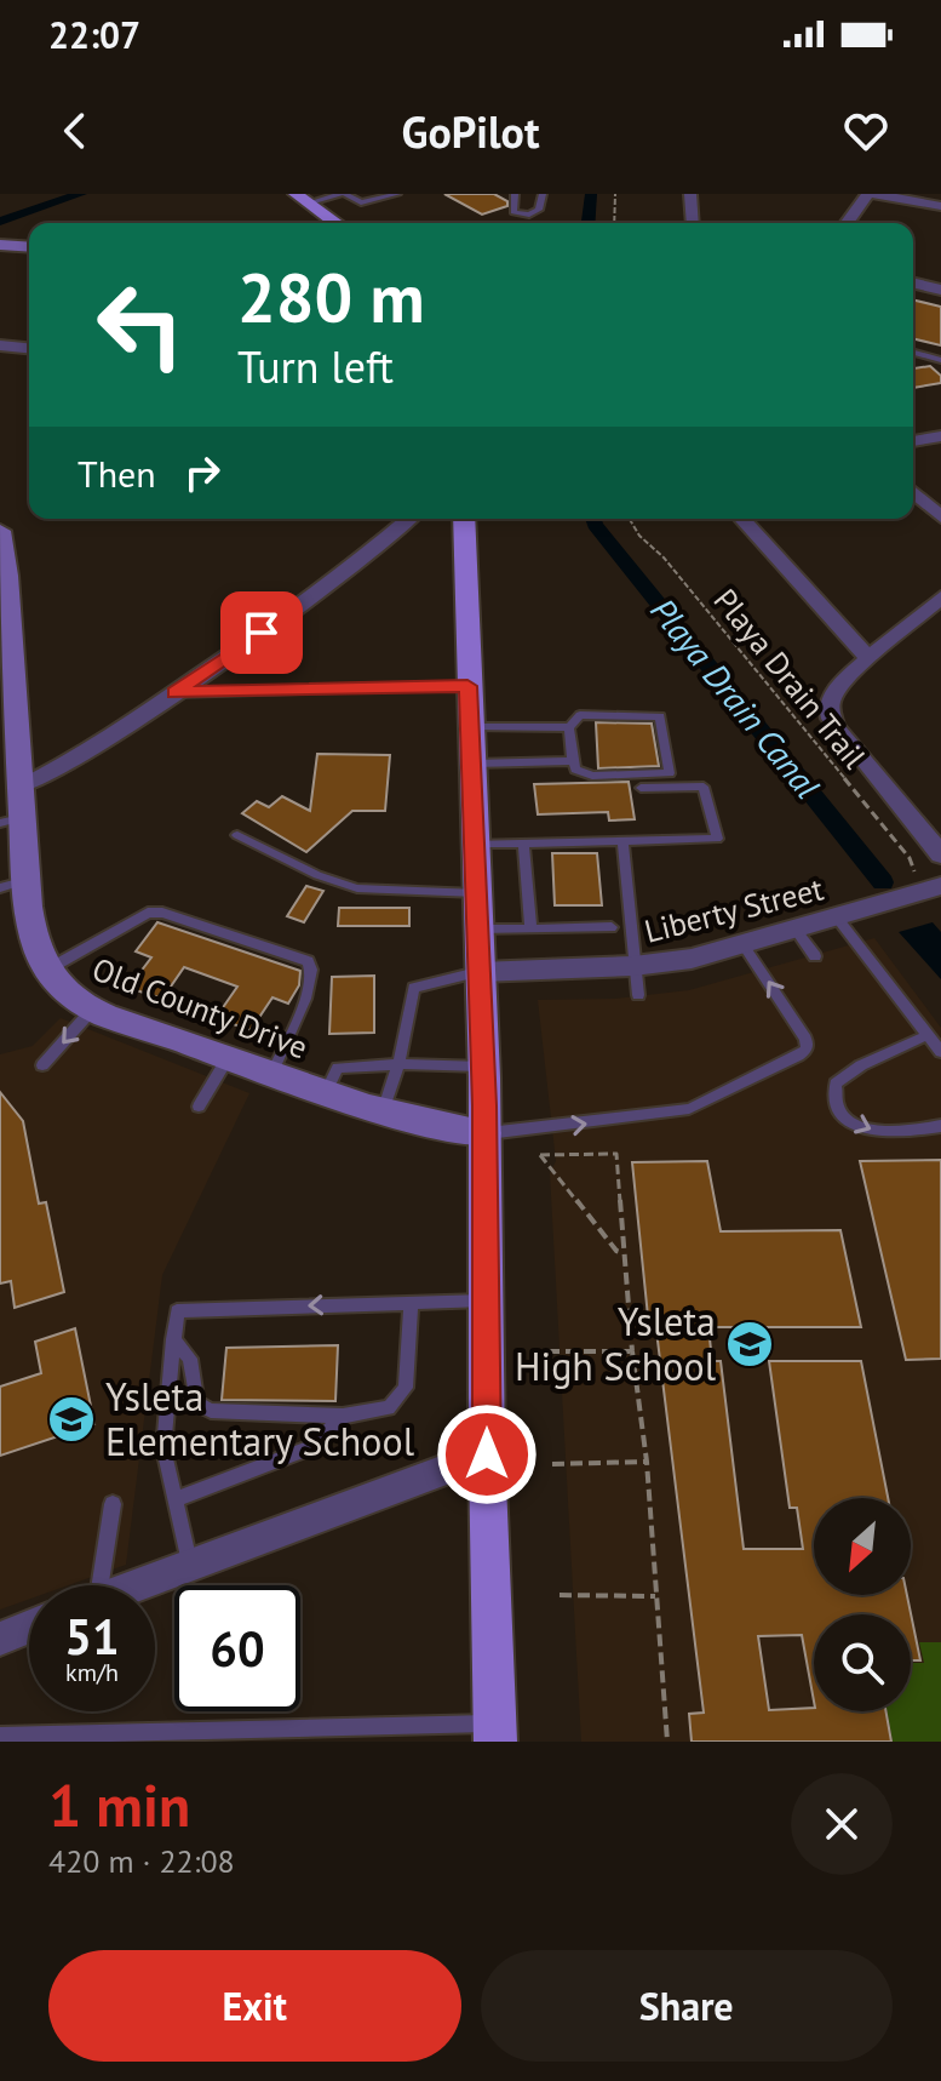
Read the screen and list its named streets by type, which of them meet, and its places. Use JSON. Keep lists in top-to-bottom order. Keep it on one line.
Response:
{"streets":{"street":["Liberty Street","Old County Drive"],"path":["Playa Drain Trail"]},"crossings":[["Playa Drain Trail","Liberty Street"]],"water":["Playa Drain Canal"],"places":{"school or university":["Ysleta High School","Ysleta Elementary School"]},"north":"bottom left","page":{"status":"22:07","header":"GoPilot","turn":["280 m","Turn left"],"then":"Then","speed":"51 km/h","limit":"60","heading":["1 min","420 m · 22:08"],"buttons":["Exit","Share"]}}
